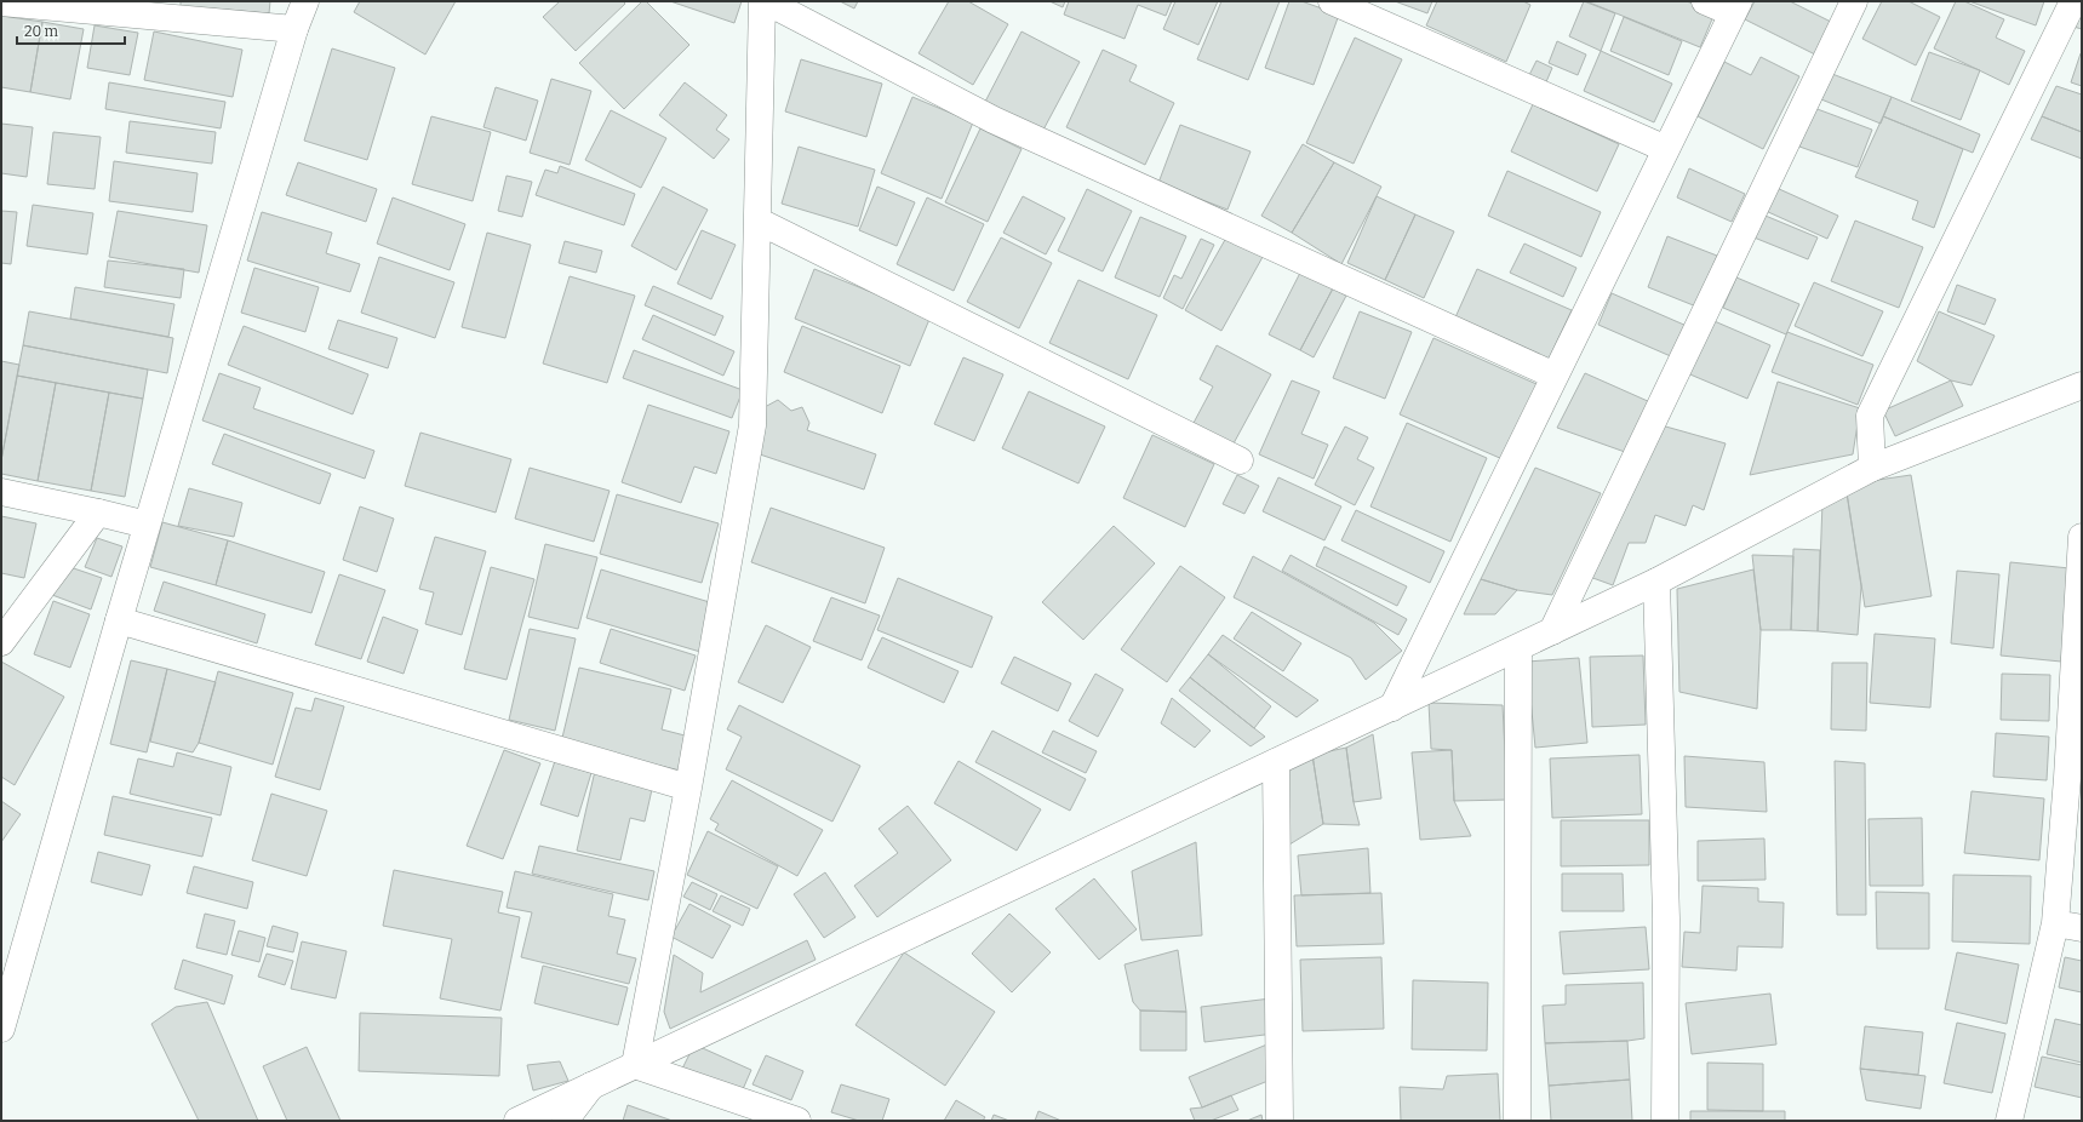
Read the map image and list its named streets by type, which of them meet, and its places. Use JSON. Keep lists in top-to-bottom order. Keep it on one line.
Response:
{"scale_bar":"20 m"}
